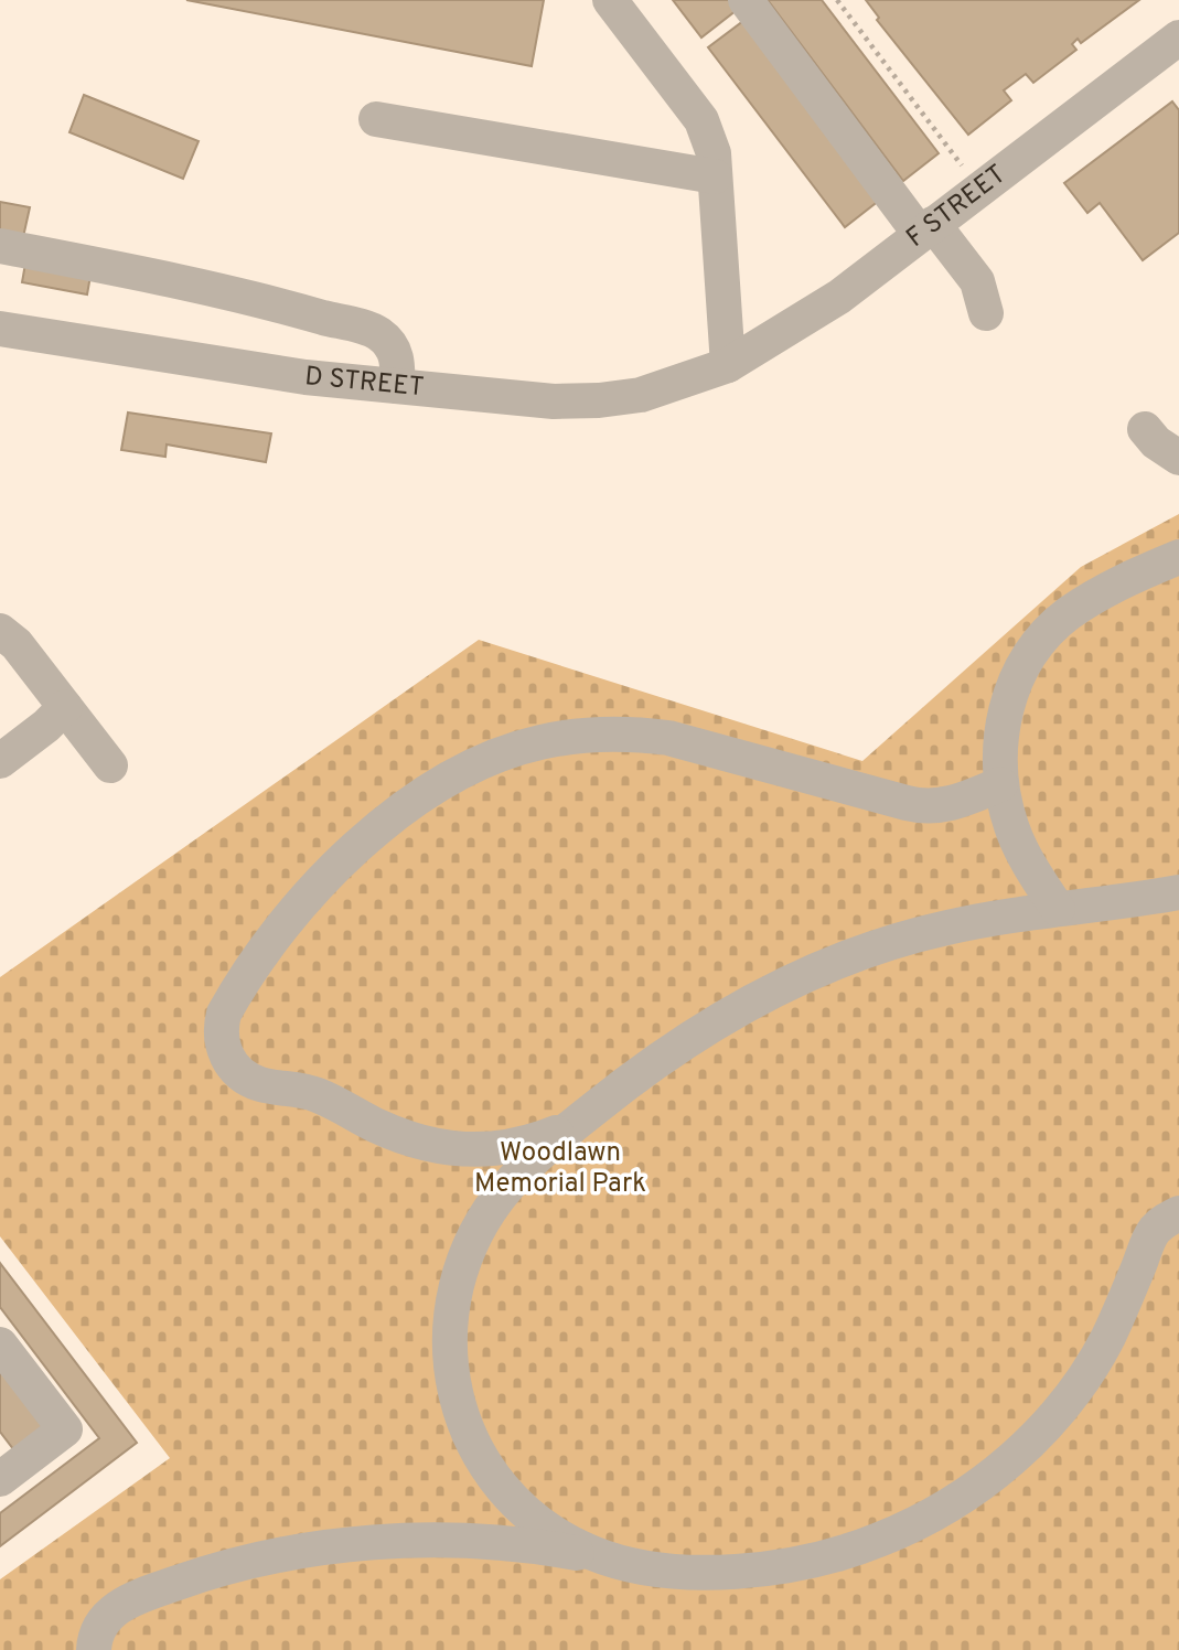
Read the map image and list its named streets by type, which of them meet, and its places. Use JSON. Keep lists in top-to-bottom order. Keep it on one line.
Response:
{"streets":{"street":["F STREET","D STREET"]},"crossings":[["F STREET","D STREET"]],"parks":["Woodlawn Memorial Park"]}
